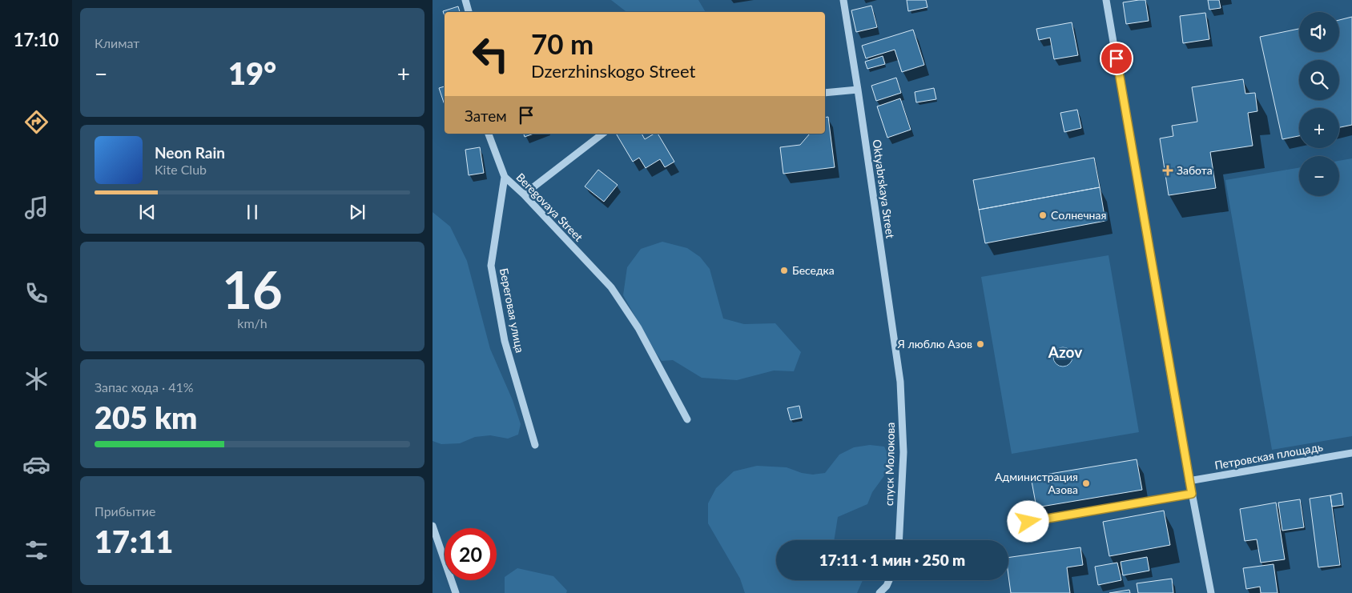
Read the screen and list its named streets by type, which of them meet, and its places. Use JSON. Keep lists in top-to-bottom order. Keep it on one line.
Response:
{"streets":{"street":["Oktyabrskaya Street","Beregovaya Street","Береговая улица","Петровская площадь","спуск Молокова"]},"crossings":[["Oktyabrskaya Street","спуск Молокова"],["Beregovaya Street","Береговая улица"]],"districts":["Azov"],"places":{"health":["Забота"],"other":["Солнечная","Беседка","Я люблю Азов","Администрация Азова"]},"page":{"tabs":"17:10","tile":["Климат",["16","km/h"],["Запас хода · 41%","205 km"],["Прибытие","17:11"]],"map_buttons":["+","−"],"turn":["70 m","Dzerzhinskogo Street"],"heat":["−","19°","+"],"then":"Затем","song":["Neon Rain","Kite Club"],"limit":"20","trip":"17:11 · 1 мин · 250 m"}}
